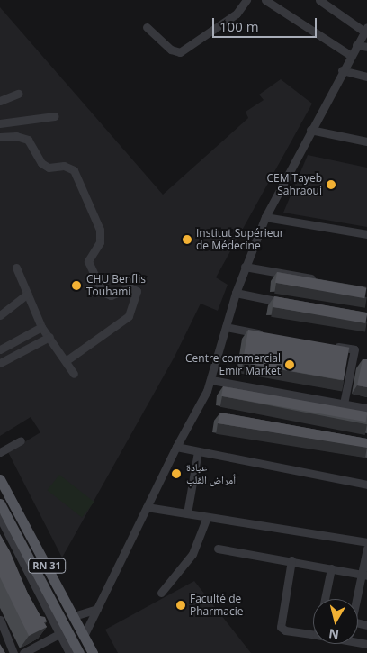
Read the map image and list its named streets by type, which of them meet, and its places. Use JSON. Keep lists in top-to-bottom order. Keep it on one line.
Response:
{"streets":{"main road":["RN 31"]},"places":["CEM Tayeb Sahraoui","Institut Supérieur de Médecine","CHU Benflis Touhami","Centre commercial Emir Market","عيادة أمراض القلب","Faculté de Pharmacie"],"scale_bar":"100 m","north":"bottom"}
